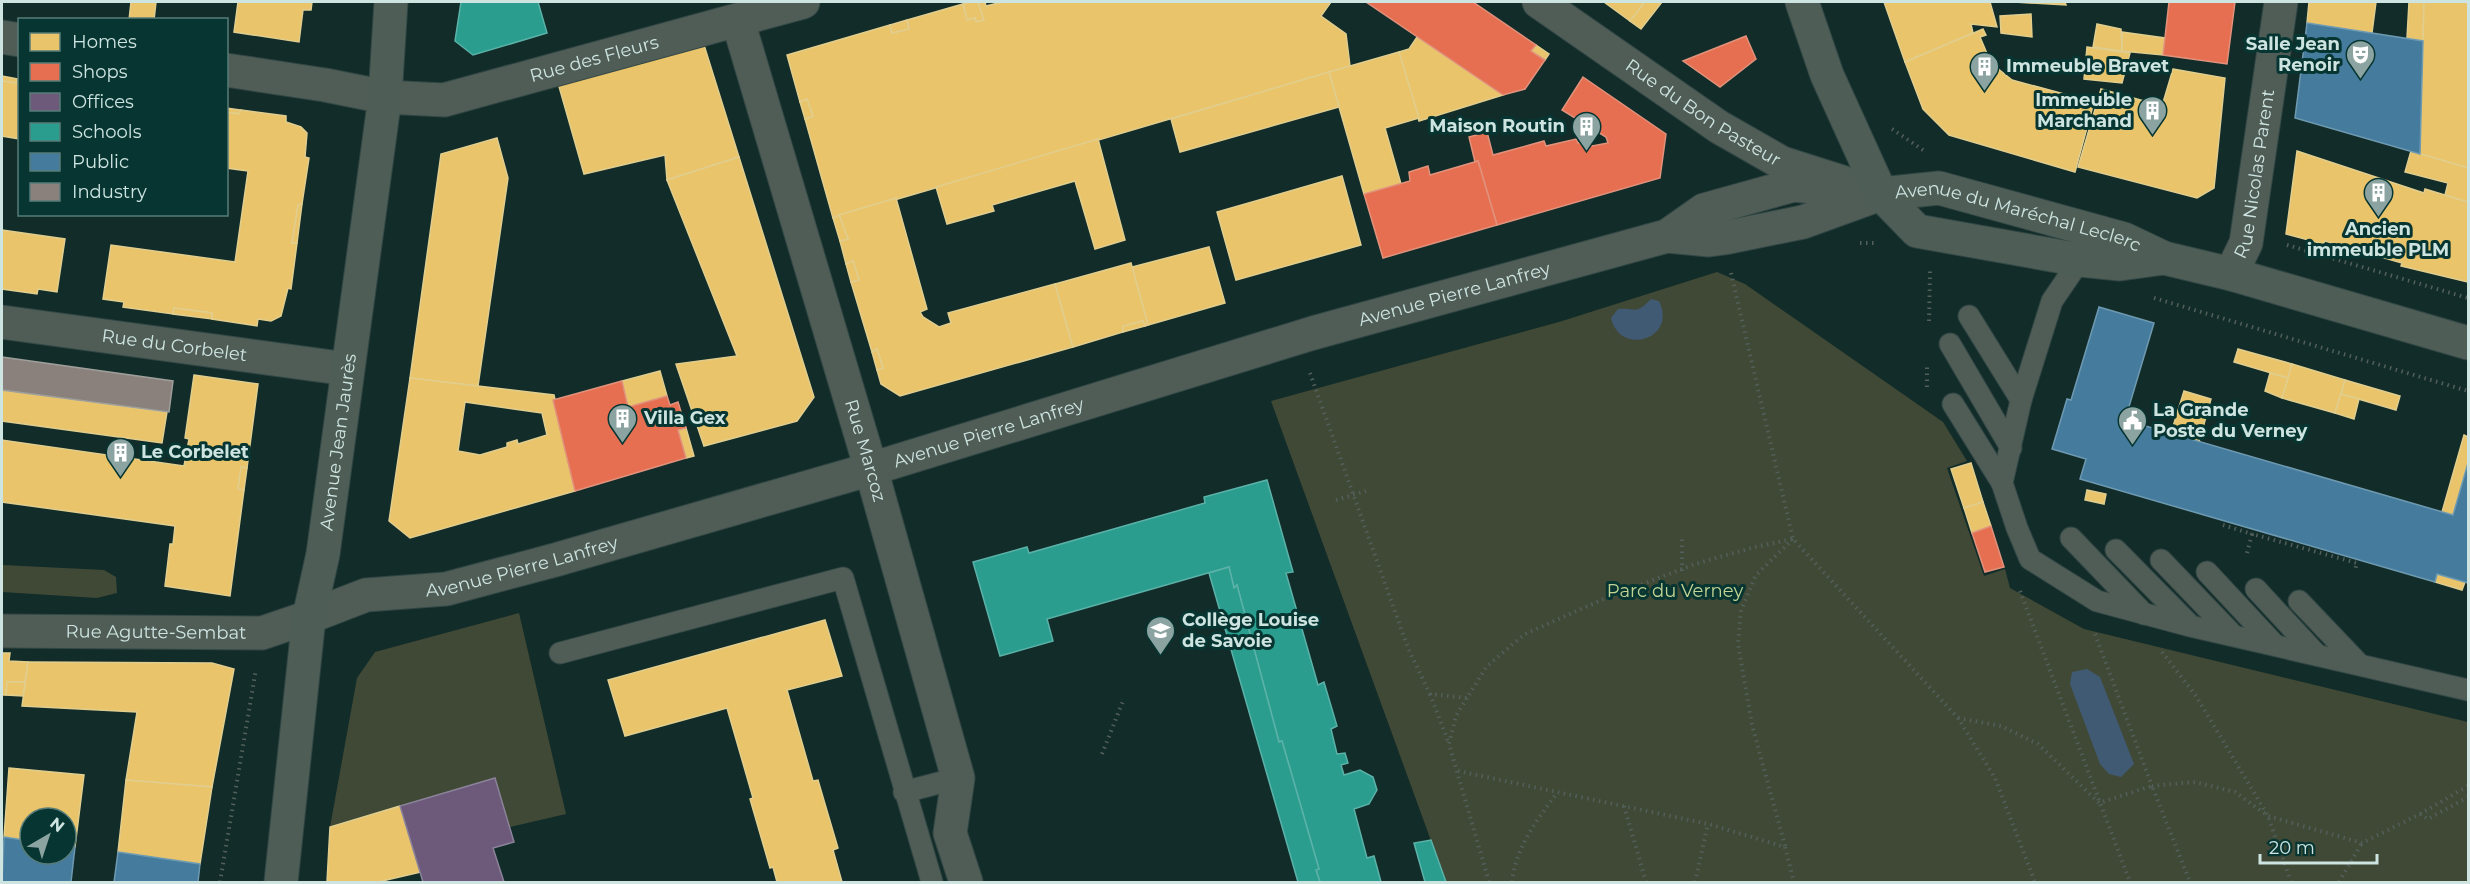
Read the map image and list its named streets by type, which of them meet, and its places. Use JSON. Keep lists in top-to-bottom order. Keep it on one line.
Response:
{"streets":{"main road":["Avenue du Maréchal Leclerc","Avenue Jean Jaurès"],"street":["Rue des Fleurs","Rue du Bon Pasteur","Rue Nicolas Parent","Avenue Pierre Lanfrey","Rue du Corbelet","Rue Marcoz","Rue Agutte-Sembat"]},"crossings":[["Rue des Fleurs","Avenue Jean Jaurès"],["Rue des Fleurs","Rue Marcoz"],["Rue du Bon Pasteur","Avenue du Maréchal Leclerc"],["Rue du Bon Pasteur","Avenue Pierre Lanfrey"],["Rue Nicolas Parent","Avenue du Maréchal Leclerc"],["Avenue du Maréchal Leclerc","Avenue Pierre Lanfrey"],["Avenue Pierre Lanfrey","Avenue Jean Jaurès"],["Avenue Pierre Lanfrey","Rue Marcoz"],["Avenue Pierre Lanfrey","Rue Agutte-Sembat"],["Rue du Corbelet","Avenue Jean Jaurès"],["Avenue Jean Jaurès","Rue Agutte-Sembat"]],"parks":["Parc du Verney"],"places":{"theatre":["Salle Jean Renoir"],"building":["Immeuble Bravet","Immeuble Marchand","Maison Routin","Ancien immeuble PLM","Villa Gex","Le Corbelet"],"public building":["La Grande Poste du Verney"],"school or university":["Collège Louise de Savoie"]},"legend":["Homes","Shops","Offices","Schools","Public","Industry"],"scale_bar":"20 m","north":"top right"}
